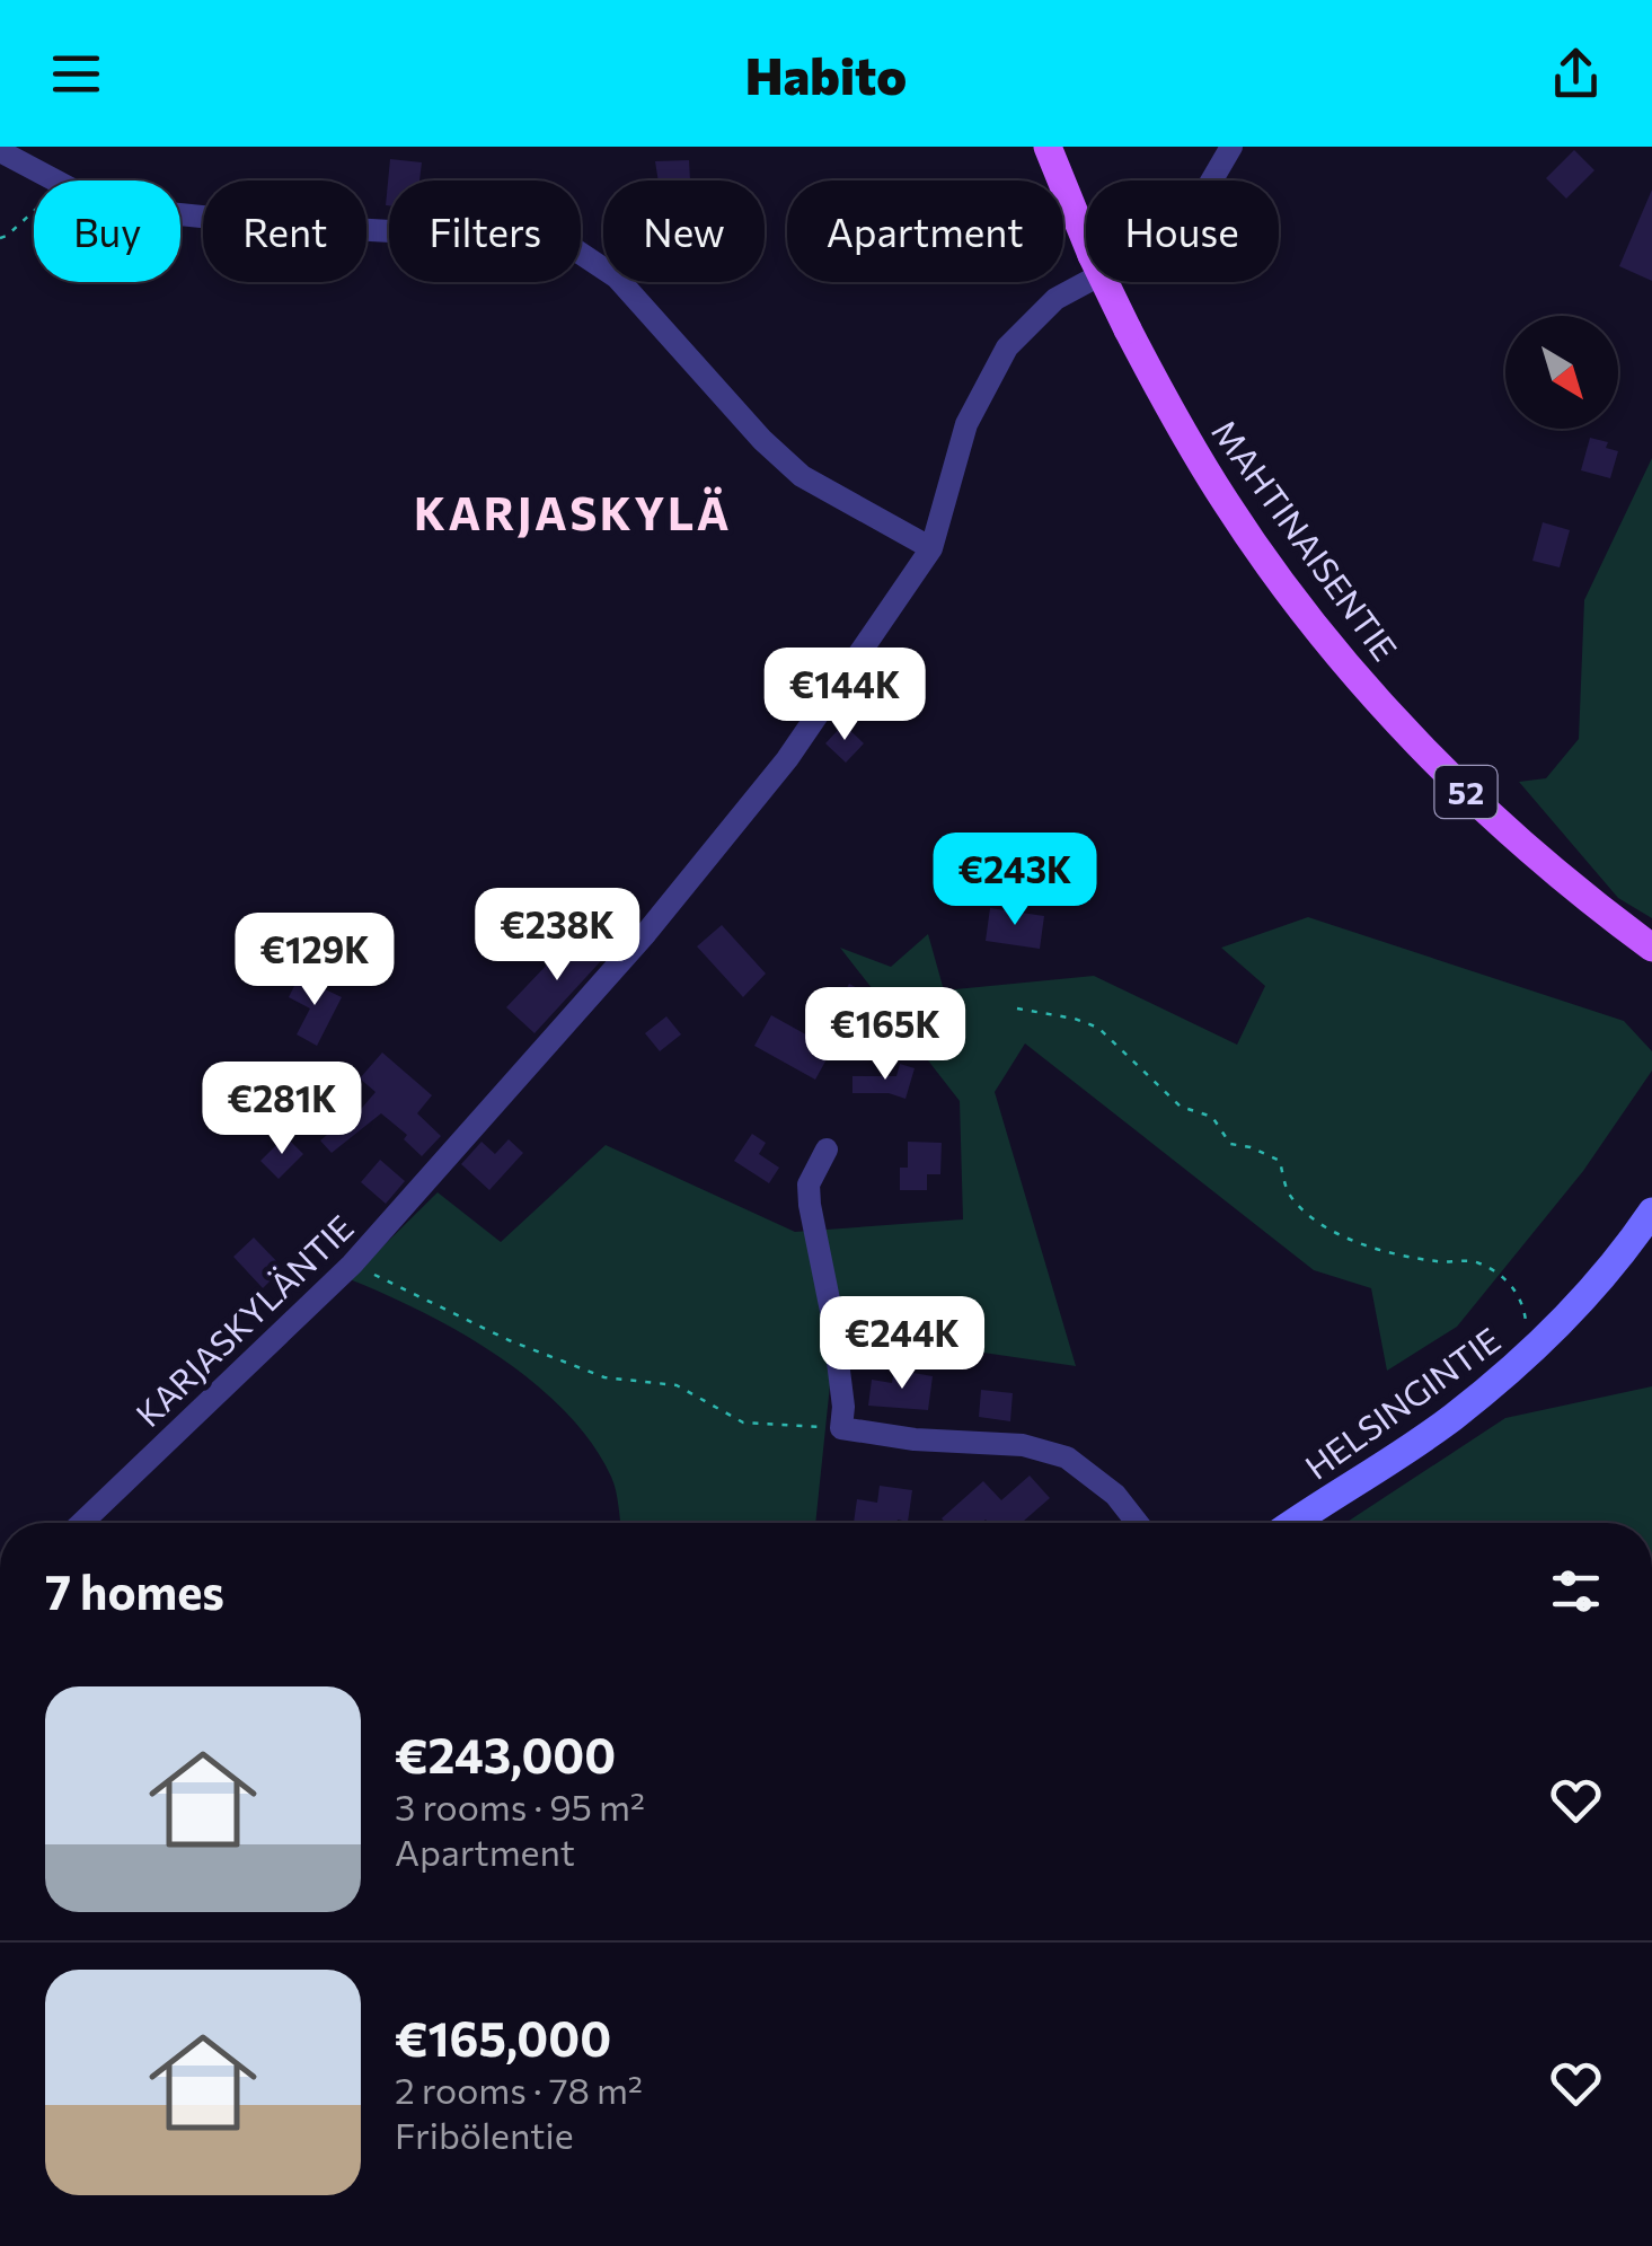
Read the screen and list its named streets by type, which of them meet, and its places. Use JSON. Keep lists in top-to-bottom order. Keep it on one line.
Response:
{"streets":{"main road":["MAHTINAISENTIE","52","HELSINGINTIE"],"street":["KARJASKYLÄNTIE"]},"districts":["KARJASKYLÄ"],"north":"bottom right","page":{"header":"Habito","chip":["Buy","Rent","Filters","New","Apartment","House"],"price":["€144K","€243K","€238K","€129K","€165K","€281K","€244K"],"heading":"7 homes","list":[{"name":"€243,000","note":"3 rooms · 95 m² · Apartment"},{"name":"€165,000","note":"2 rooms · 78 m² · Fribölentie"}]}}
